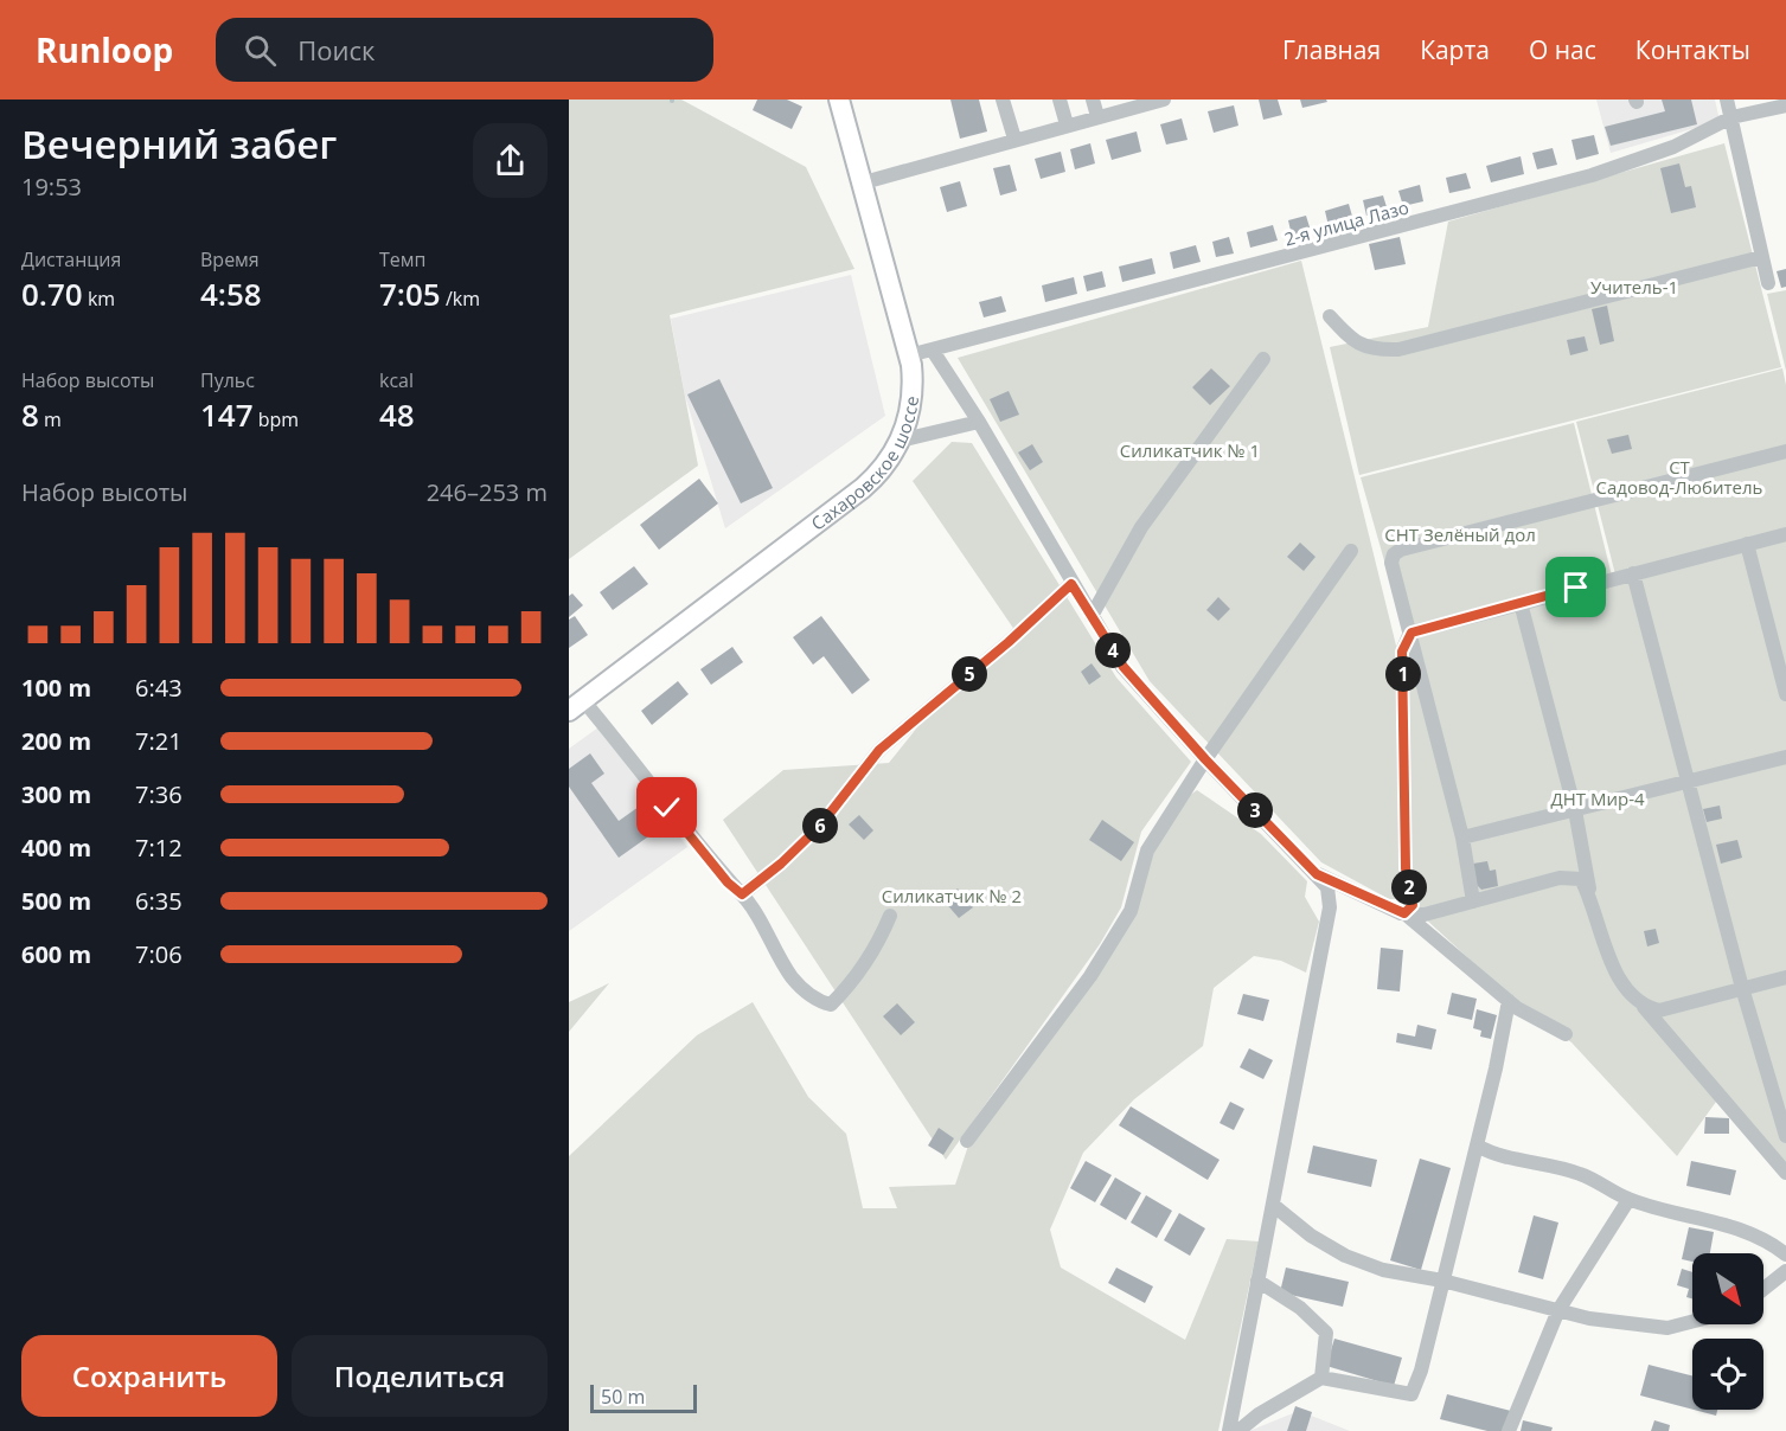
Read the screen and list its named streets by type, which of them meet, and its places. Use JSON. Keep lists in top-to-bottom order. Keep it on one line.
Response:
{"streets":{"main road":["Сахаровское шоссе"],"street":["2-я улица Лазо"]},"crossings":[["2-я улица Лазо","Сахаровское шоссе"]],"parks":["Учитель-1","Силикатчик № 1","СТ Садовод-Любитель","СНТ Зелёный дол","ДНТ Мир-4","Силикатчик № 2"],"scale_bar":"50 m","north":"bottom right","page":{"header":"Runloop","search":"Поиск","nav":["Главная","Карта","О нас","Контакты"],"heading":["Вечерний забег","19:53"],"stats":[["Дистанция","0.70 km"],["Время","4:58"],["Темп","7:05 /km"],["Набор высоты","8 m"],["Пульс","147 bpm"],["kcal","48"]],"chart":["Набор высоты","246–253 m"],"pins":["4","1","5","3","6","2"],"list":[{"name":"100 m","note":"6:43"},{"name":"200 m","note":"7:21"},{"name":"300 m","note":"7:36"},{"name":"400 m","note":"7:12"},{"name":"500 m","note":"6:35"},{"name":"600 m","note":"7:06"}],"buttons":["Сохранить","Поделиться"],"scale":"50 m"}}
